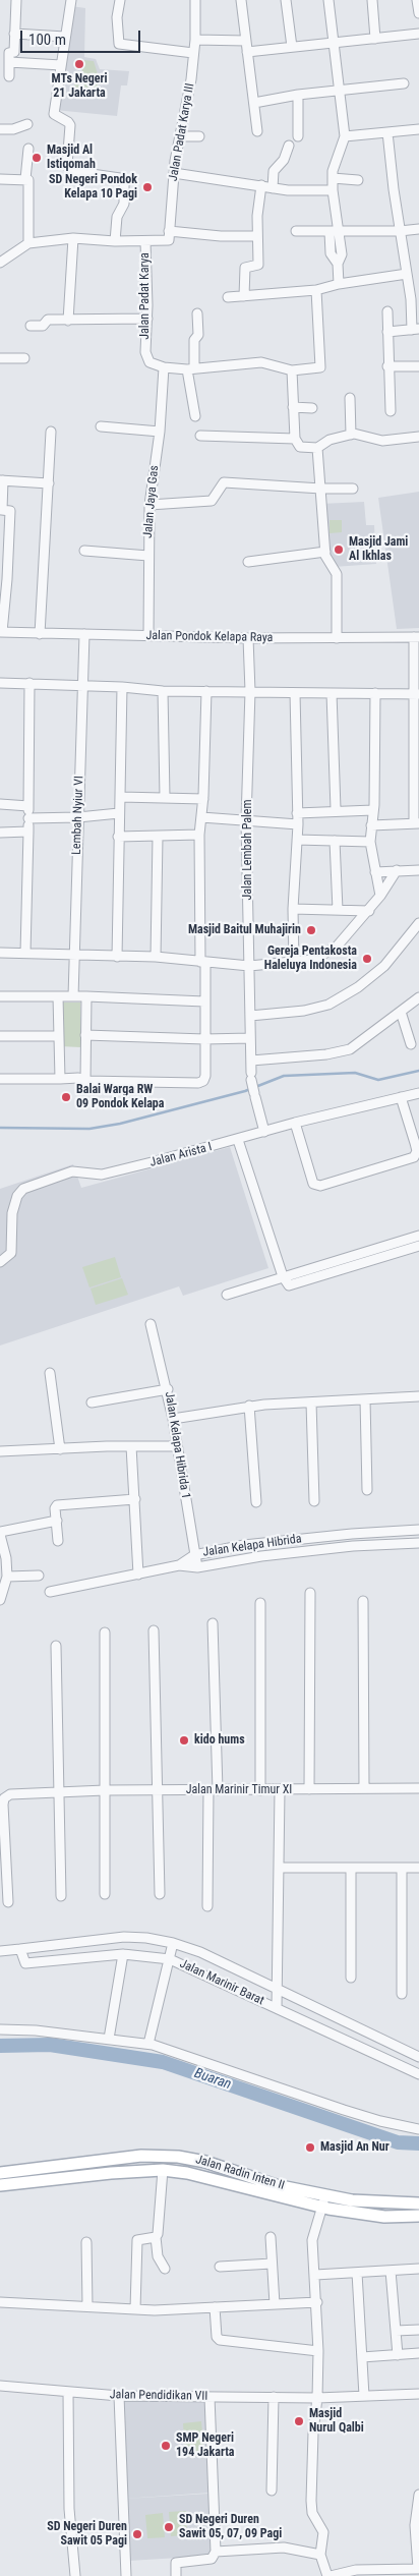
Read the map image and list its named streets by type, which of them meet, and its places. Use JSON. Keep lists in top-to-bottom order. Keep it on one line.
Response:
{"streets":{"main road":["Jalan Radin Inten II"],"street":["Jalan Padat Karya III","Jalan Padat Karya","Jalan Jaya Gas","Jalan Pondok Kelapa Raya","Lembah Nyiur VI","Jalan Lembah Palem","Jalan Arista I","Jalan Kelapa Hibrida 1","Jalan Kelapa Hibrida","Jalan Marinir Timur XI","Jalan Marinir Barat","Jalan Pendidikan VII"]},"crossings":[["Jalan Padat Karya","Jalan Jaya Gas"],["Jalan Jaya Gas","Jalan Pondok Kelapa Raya"],["Jalan Pondok Kelapa Raya","Lembah Nyiur VI"],["Jalan Pondok Kelapa Raya","Jalan Lembah Palem"],["Jalan Lembah Palem","Jalan Arista I"],["Jalan Kelapa Hibrida 1","Jalan Kelapa Hibrida"]],"water":["Buaran"],"places":["MTs Negeri 21 Jakarta","Masjid Al Istiqomah","SD Negeri Pondok Kelapa 10 Pagi","Masjid Jami Al Ikhlas","Masjid Baitul Muhajirin","Gereja Pentakosta Haleluya Indonesia","Balai Warga RW 09 Pondok Kelapa","kido hums","Masjid An Nur","Masjid Nurul Qalbi","SMP Negeri 194 Jakarta","SD Negeri Duren Sawit 05, 07, 09 Pagi","SD Negeri Duren Sawit 05 Pagi"],"scale_bar":"100 m"}
